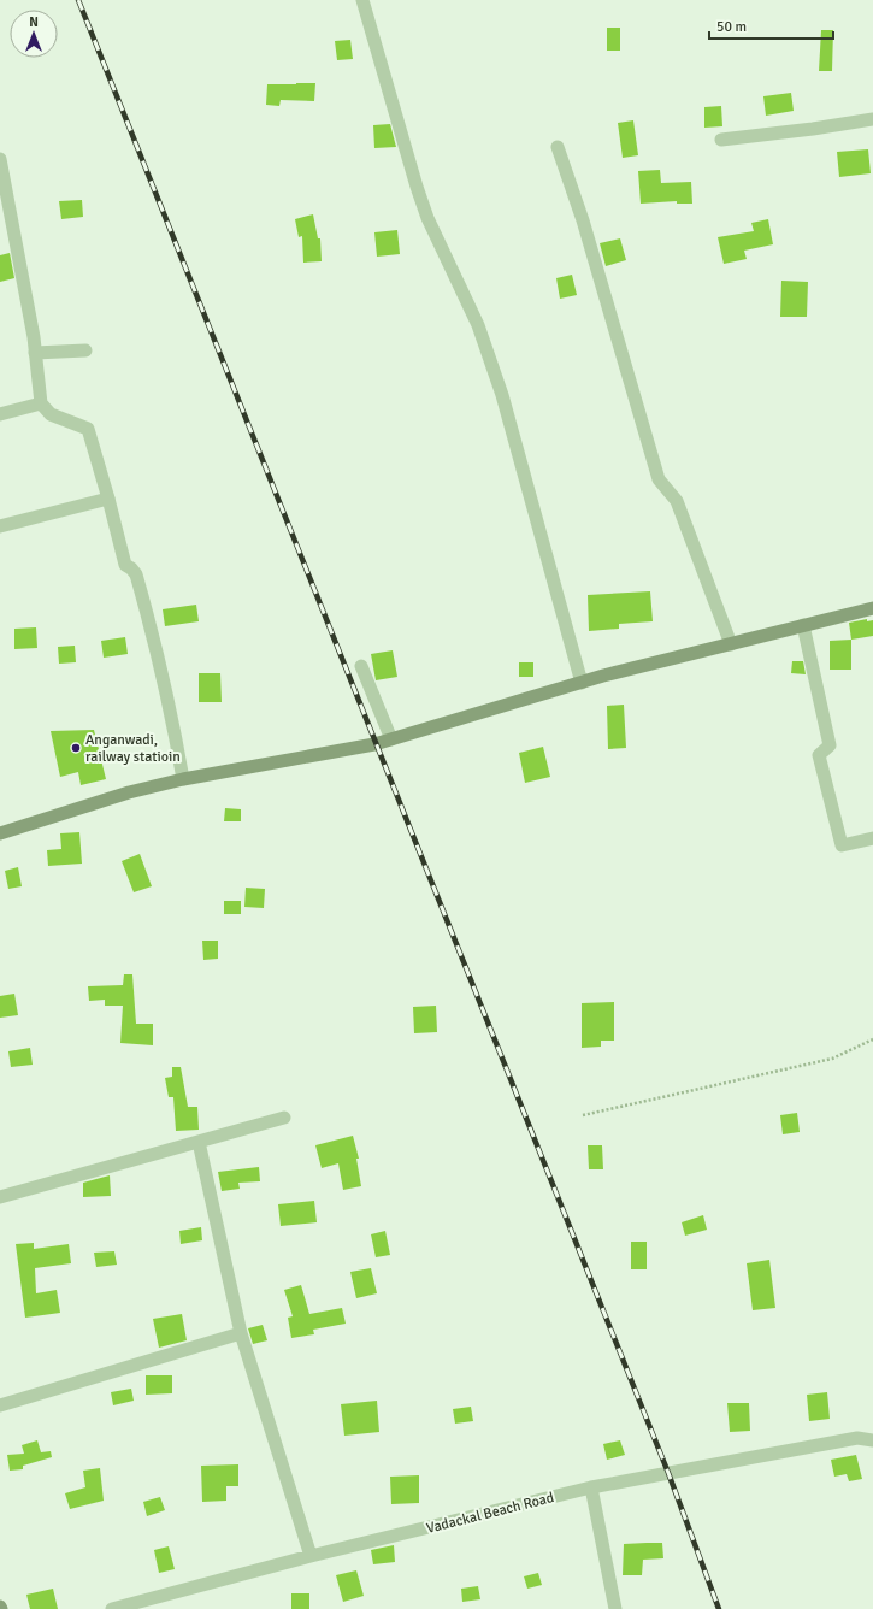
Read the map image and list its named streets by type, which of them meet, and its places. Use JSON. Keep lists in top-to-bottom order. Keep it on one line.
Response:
{"streets":{"street":["Vadackal Beach Road"]},"places":["Anganwadi, railway statioin"],"scale_bar":"50 m","north":"top"}
